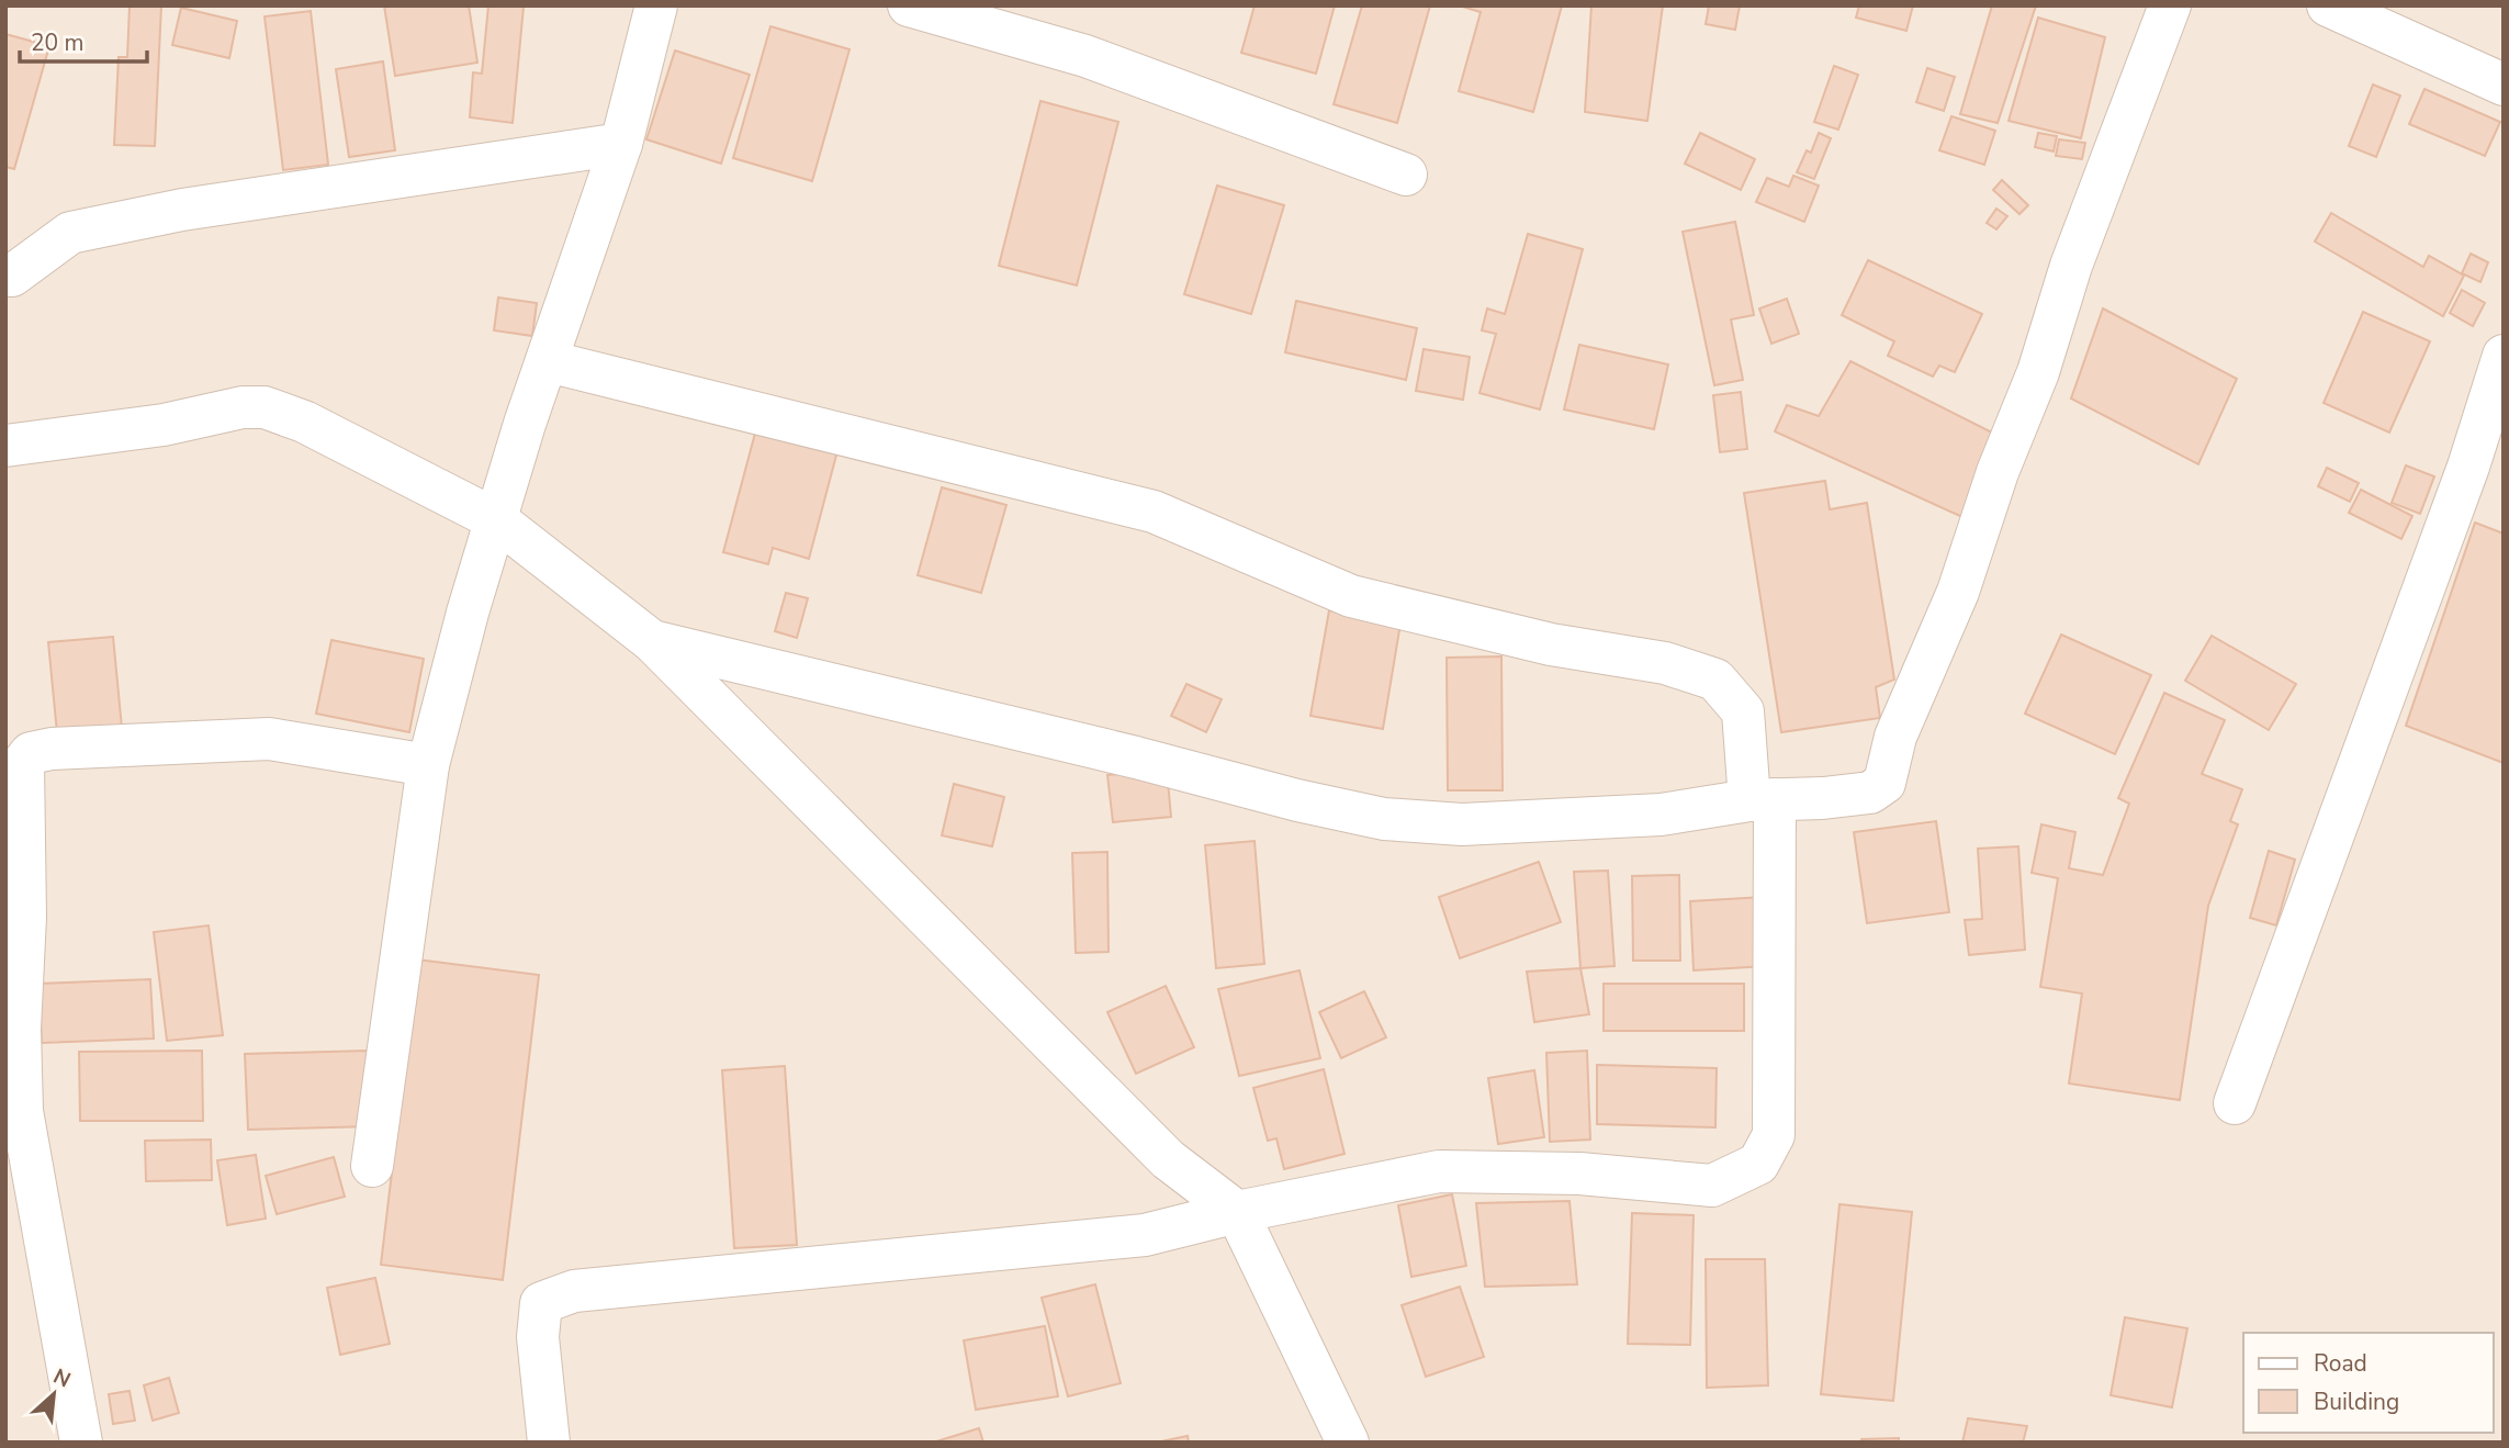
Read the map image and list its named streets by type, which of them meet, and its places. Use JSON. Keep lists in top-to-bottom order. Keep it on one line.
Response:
{"legend":["Road","Building"],"scale_bar":"20 m","north":"top right"}
